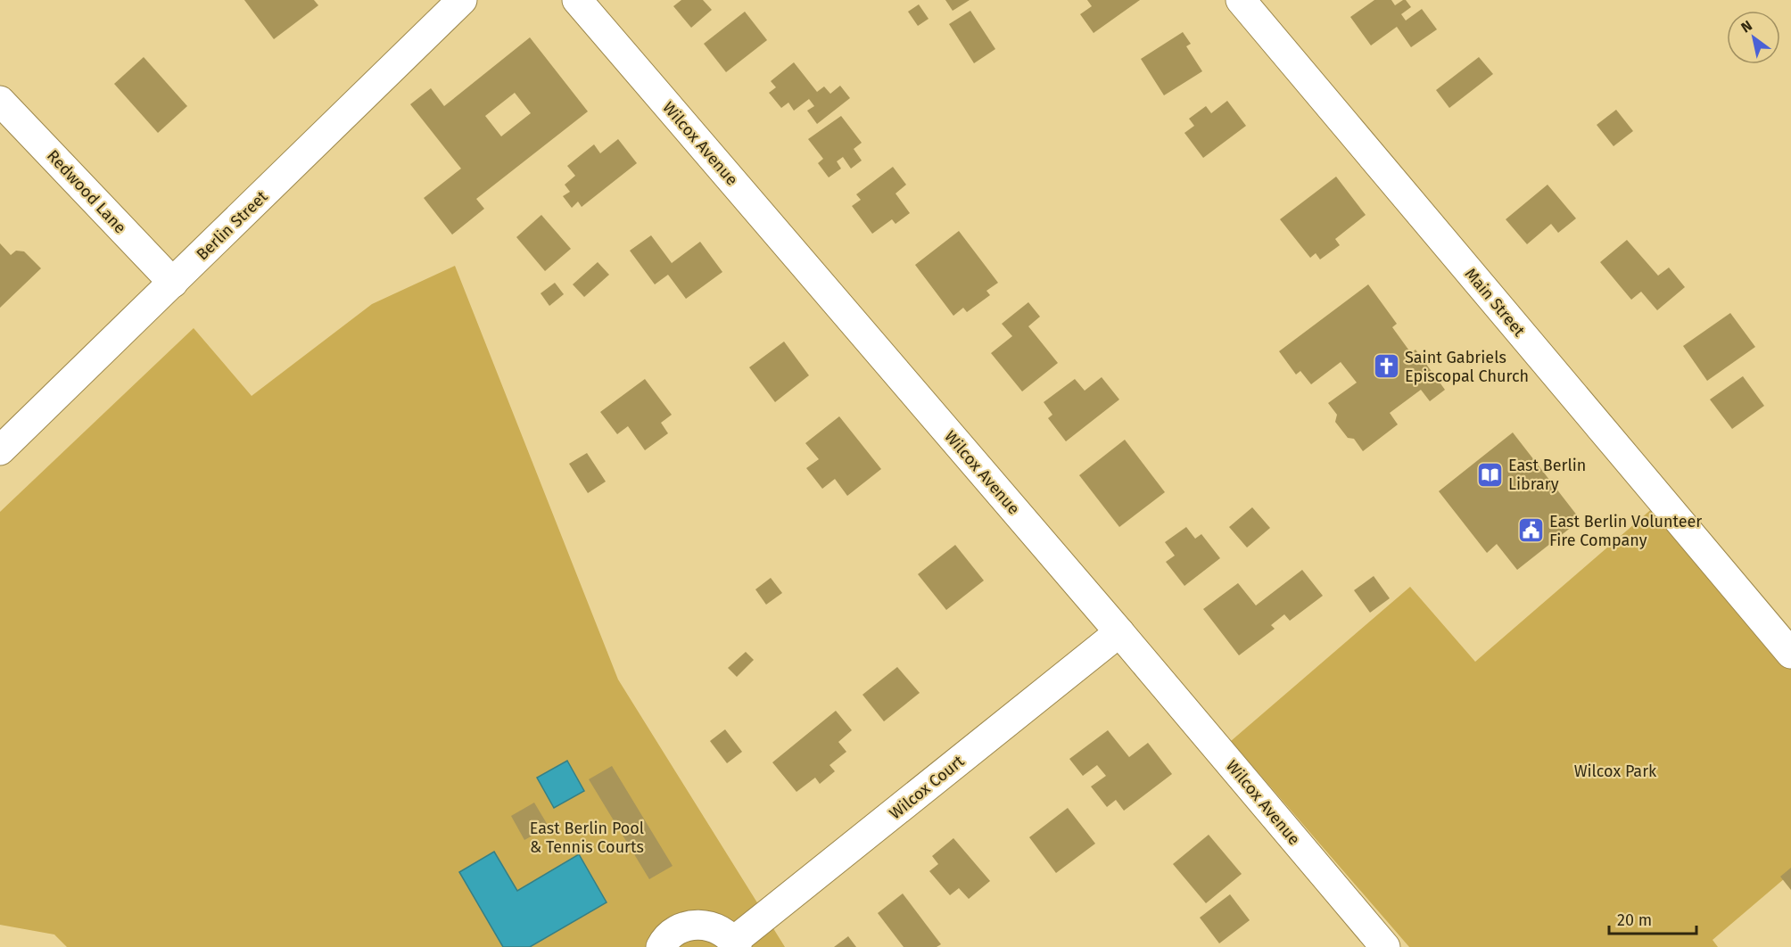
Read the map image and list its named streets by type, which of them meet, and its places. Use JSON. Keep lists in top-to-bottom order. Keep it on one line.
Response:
{"streets":{"street":["Wilcox Avenue","Redwood Lane","Berlin Street","Main Street","Wilcox Court"]},"crossings":[["Wilcox Avenue","Wilcox Court"],["Redwood Lane","Berlin Street"]],"parks":["Wilcox Park","East Berlin Pool & Tennis Courts"],"places":{"church":["Saint Gabriels Episcopal Church"],"library":["East Berlin Library"],"public building":["East Berlin Volunteer Fire Company"]},"scale_bar":"20 m","north":"top left"}
